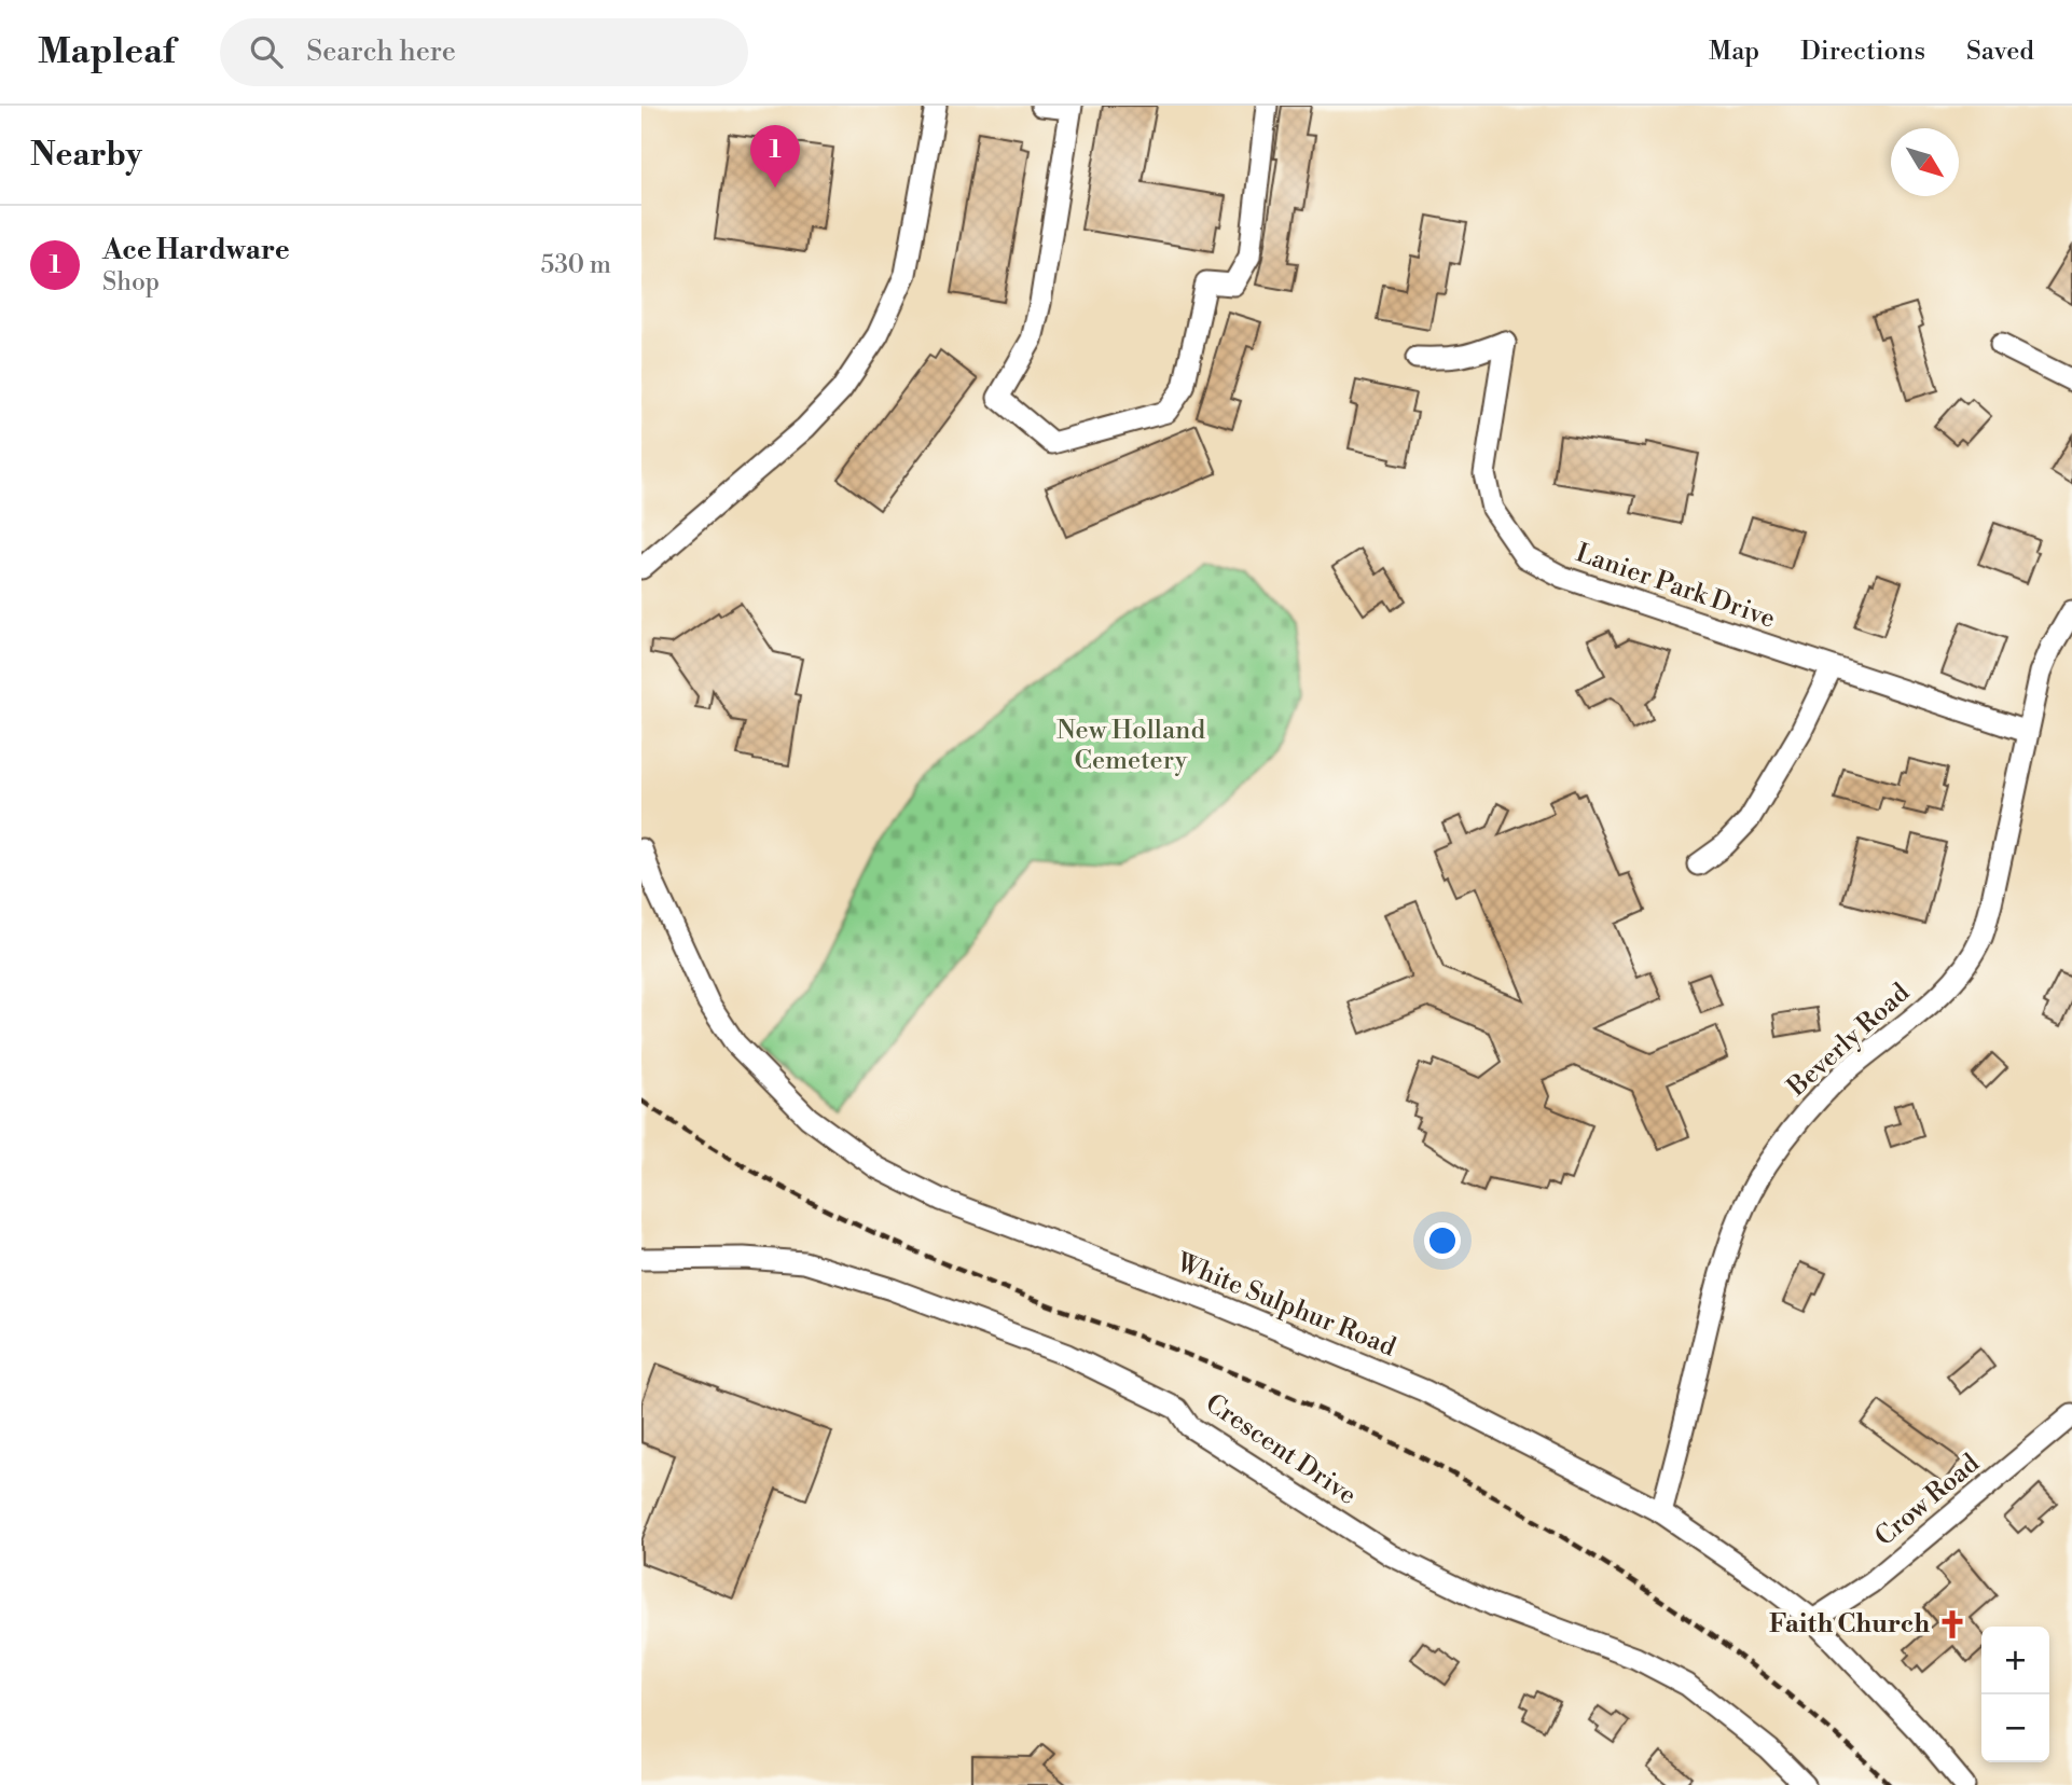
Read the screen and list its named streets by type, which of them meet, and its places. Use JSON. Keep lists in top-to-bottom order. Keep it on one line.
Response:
{"streets":{"street":["Lanier Park Drive","Beverly Road","White Sulphur Road","Crescent Drive","Crow Road"]},"crossings":[["Lanier Park Drive","Beverly Road"],["Beverly Road","White Sulphur Road"],["White Sulphur Road","Crow Road"]],"parks":["New Holland Cemetery"],"places":{"church":["Faith Church"]},"north":"bottom right","page":{"header":"Mapleaf","search":"Search here","nav":["Map","Directions","Saved"],"heading":"Nearby","pins":"1","list":[{"mark":"1","name":"Ace Hardware","note":"Shop","value":"530 m"}],"map_buttons":["+","−"]}}
